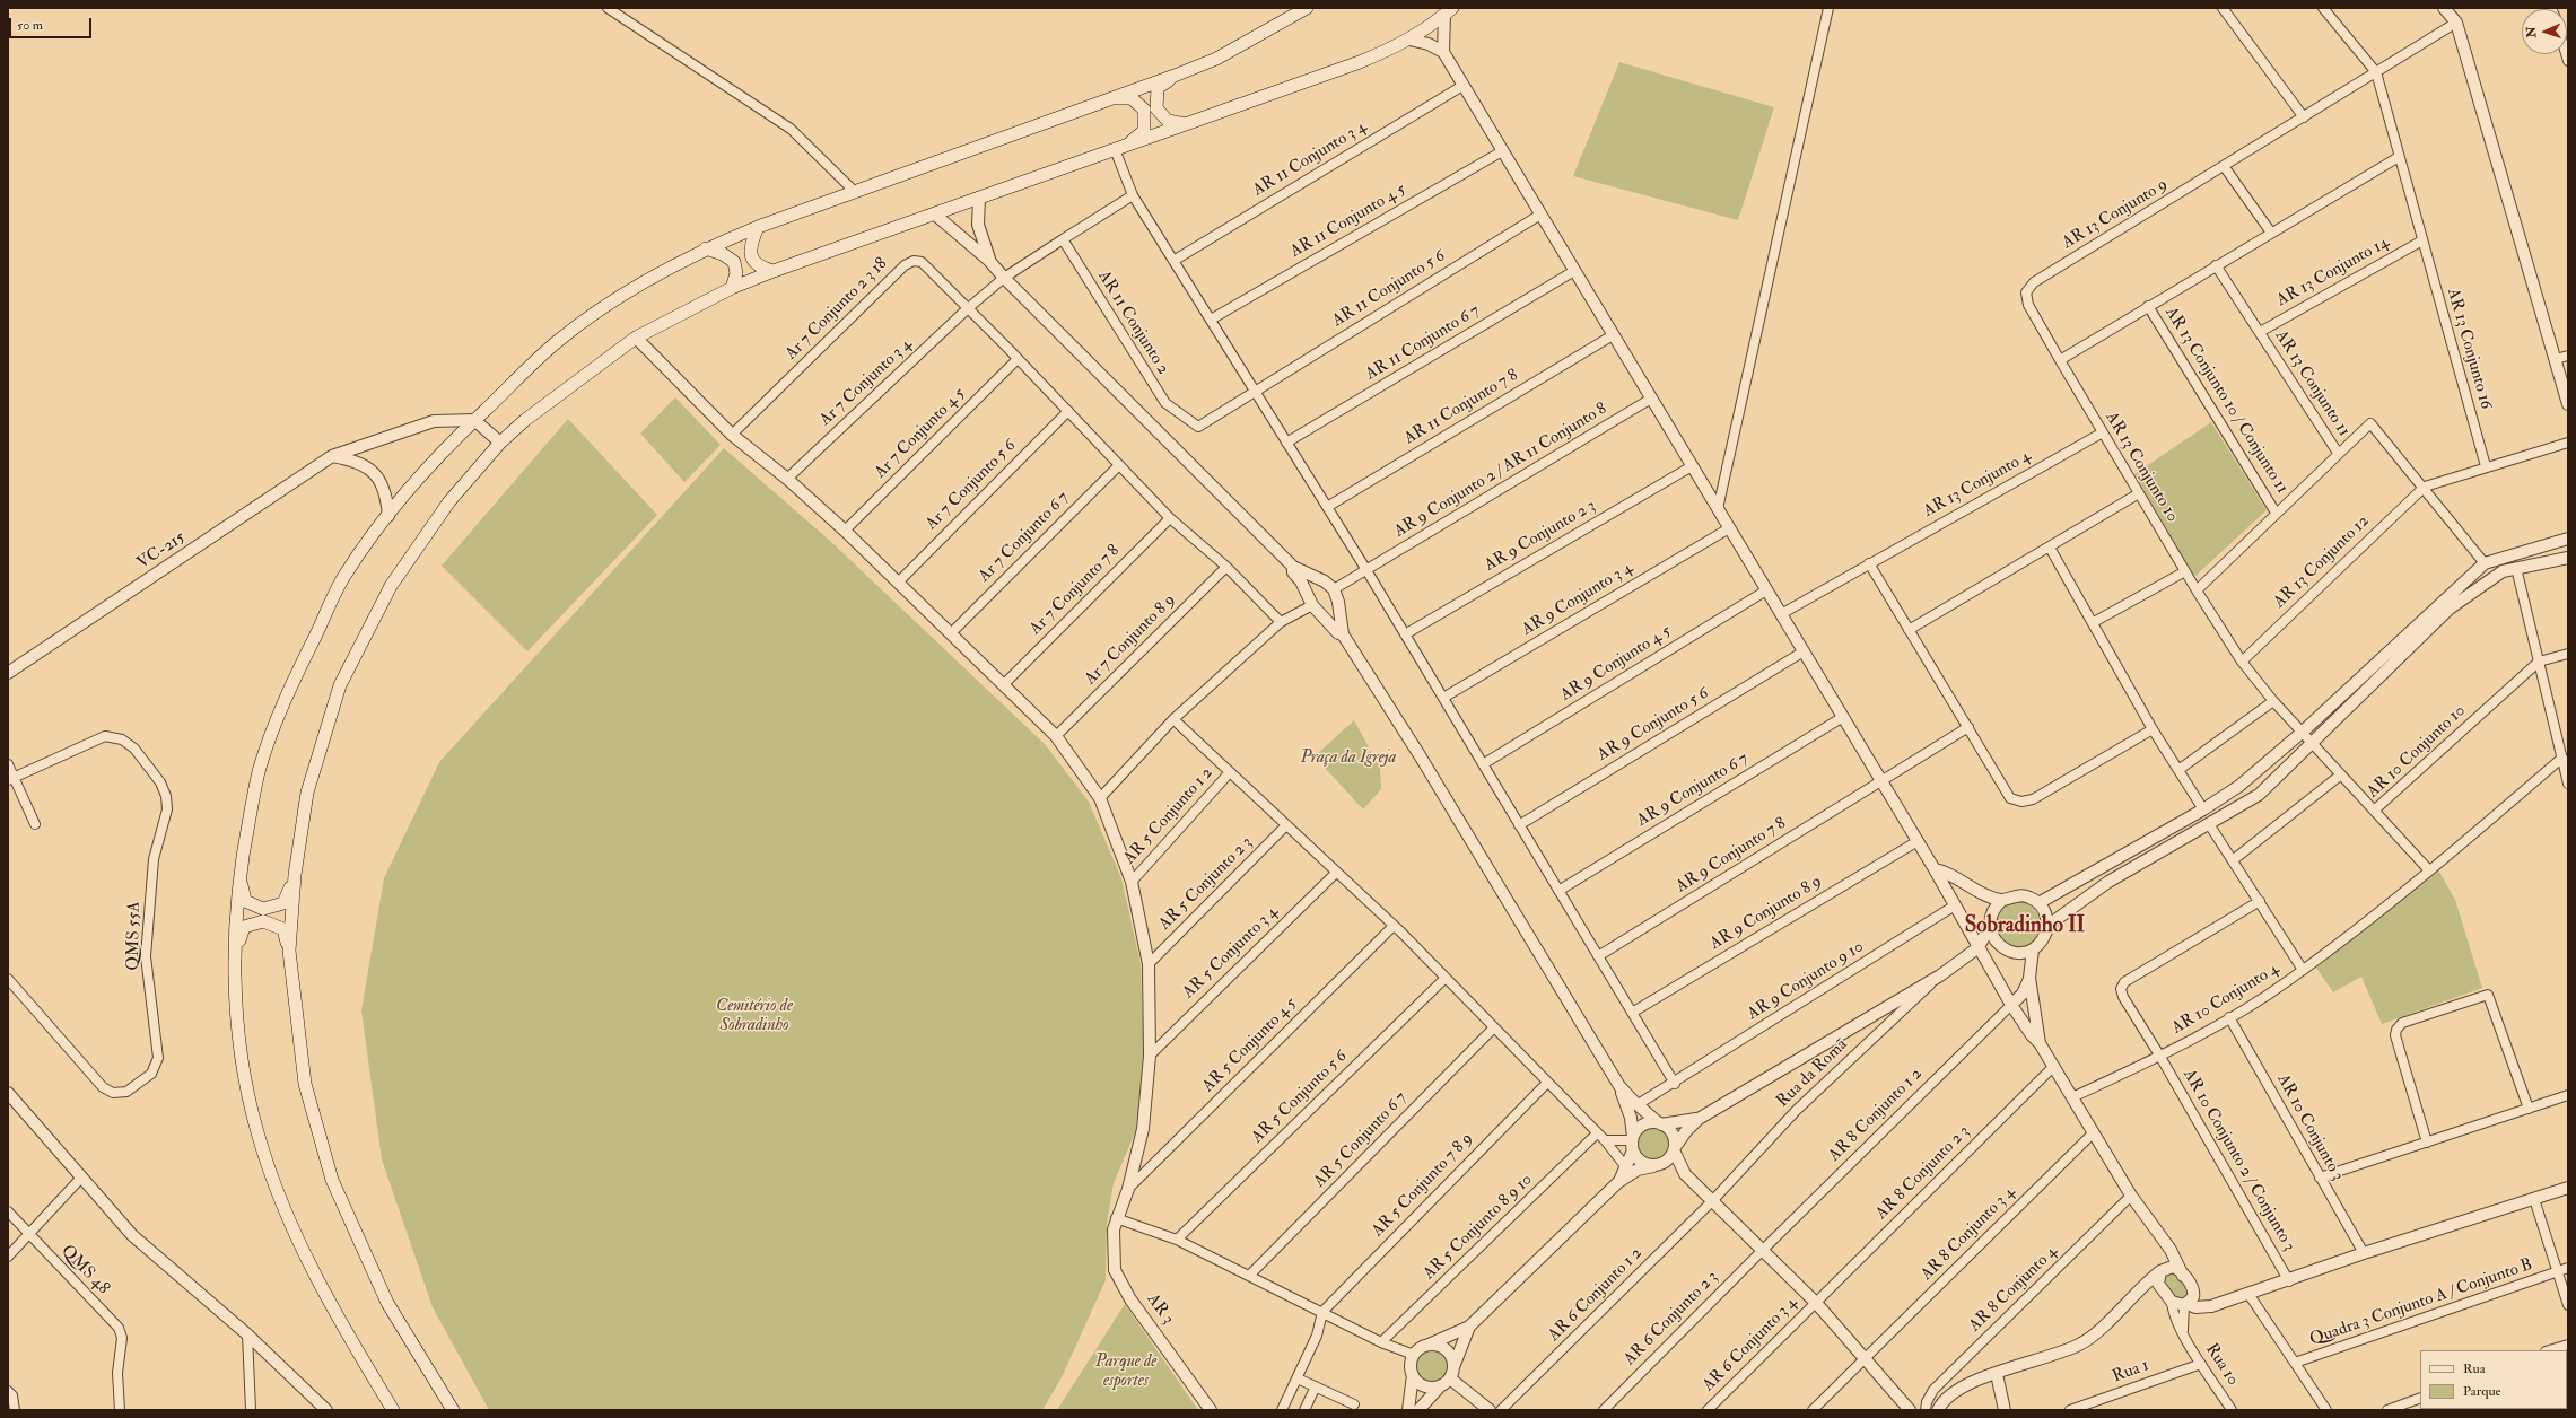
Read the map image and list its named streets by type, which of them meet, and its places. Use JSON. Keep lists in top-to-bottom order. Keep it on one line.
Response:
{"streets":{"street":["AR 11 Conjunto 3 4","AR 13 Conjunto 9","AR 11 Conjunto 4 5","AR 13 Conjunto 14","AR 11 Conjunto 5 6","Ar 7 Conjunto 2 3 18","AR 11 Conjunto 2","AR 11 Conjunto 6 7","AR 13 Conjunto 16","Ar 7 Conjunto 3 4","AR 13 Conjunto 11","AR 13 Conjunto 10 / Conjunto 11","AR 11 Conjunto 7 8","Ar 7 Conjunto 4 5","AR 13 Conjunto 10","AR 9 Conjunto 2 / AR 11 Conjunto 8","AR 13 Conjunto 4","Ar 7 Conjunto 5 6","AR 9 Conjunto 2 3","Ar 7 Conjunto 6 7","VC-215","AR 13 Conjunto 12","Ar 7 Conjunto 7 8","AR 9 Conjunto 3 4","Ar 7 Conjunto 8 9","AR 9 Conjunto 4 5","AR 9 Conjunto 5 6","AR 10 Conjunto 10","AR 9 Conjunto 6 7","AR 5 Conjunto 1 2","AR 9 Conjunto 7 8","AR 5 Conjunto 2 3","AR 9 Conjunto 8 9","QMS 55A","AR 5 Conjunto 3 4","AR 9 Conjunto 9 10","AR 10 Conjunto 4","AR 5 Conjunto 4 5","Rua da Romã","AR 5 Conjunto 5 6","AR 8 Conjunto 1 2","AR 10 Conjunto 3","AR 5 Conjunto 6 7","AR 10 Conjunto 2 / Conjunto 3","AR 8 Conjunto 2 3","AR 5 Conjunto 7 8 9","AR 5 Conjunto 8 9 10","AR 8 Conjunto 3 4","QMS 48","AR 8 Conjunto 4","AR 6 Conjunto 1 2","Quadra 3 Conjunto A / Conjunto B","AR 3","AR 6 Conjunto 2 3","AR 6 Conjunto 3 4","Rua 10","Rua 1"]},"crossings":[["AR 13 Conjunto 9","AR 13 Conjunto 16"],["AR 13 Conjunto 9","AR 13 Conjunto 10"],["AR 13 Conjunto 14","AR 13 Conjunto 16"],["AR 13 Conjunto 14","AR 13 Conjunto 11"],["AR 11 Conjunto 5 6","AR 11 Conjunto 2"],["Ar 7 Conjunto 2 3 18","Ar 7 Conjunto 3 4"],["Ar 7 Conjunto 2 3 18","AR 3"],["AR 11 Conjunto 2","Ar 7 Conjunto 3 4"],["Ar 7 Conjunto 3 4","AR 3"],["Ar 7 Conjunto 4 5","AR 3"],["AR 13 Conjunto 10","AR 13 Conjunto 4"],["AR 13 Conjunto 10","AR 13 Conjunto 12"],["AR 13 Conjunto 10","AR 10 Conjunto 10"],["Ar 7 Conjunto 5 6","AR 3"],["Ar 7 Conjunto 6 7","AR 3"],["Ar 7 Conjunto 7 8","AR 3"],["Ar 7 Conjunto 8 9","AR 3"],["AR 5 Conjunto 1 2","AR 3"],["AR 5 Conjunto 2 3","AR 3"],["AR 5 Conjunto 3 4","AR 3"],["AR 10 Conjunto 4","AR 10 Conjunto 3"],["AR 10 Conjunto 4","AR 10 Conjunto 2 / Conjunto 3"],["AR 5 Conjunto 4 5","AR 3"],["Rua da Romã","AR 6 Conjunto 1 2"],["AR 8 Conjunto 1 2","AR 6 Conjunto 2 3"],["AR 8 Conjunto 2 3","AR 6 Conjunto 3 4"],["Rua 10","Rua 1"]],"districts":["Sobradinho II"],"parks":["Praça da Igreja","Cemitério de Sobradinho","Parque de esportes"],"legend":["Rua","Parque"],"scale_bar":"50 m","north":"left"}
